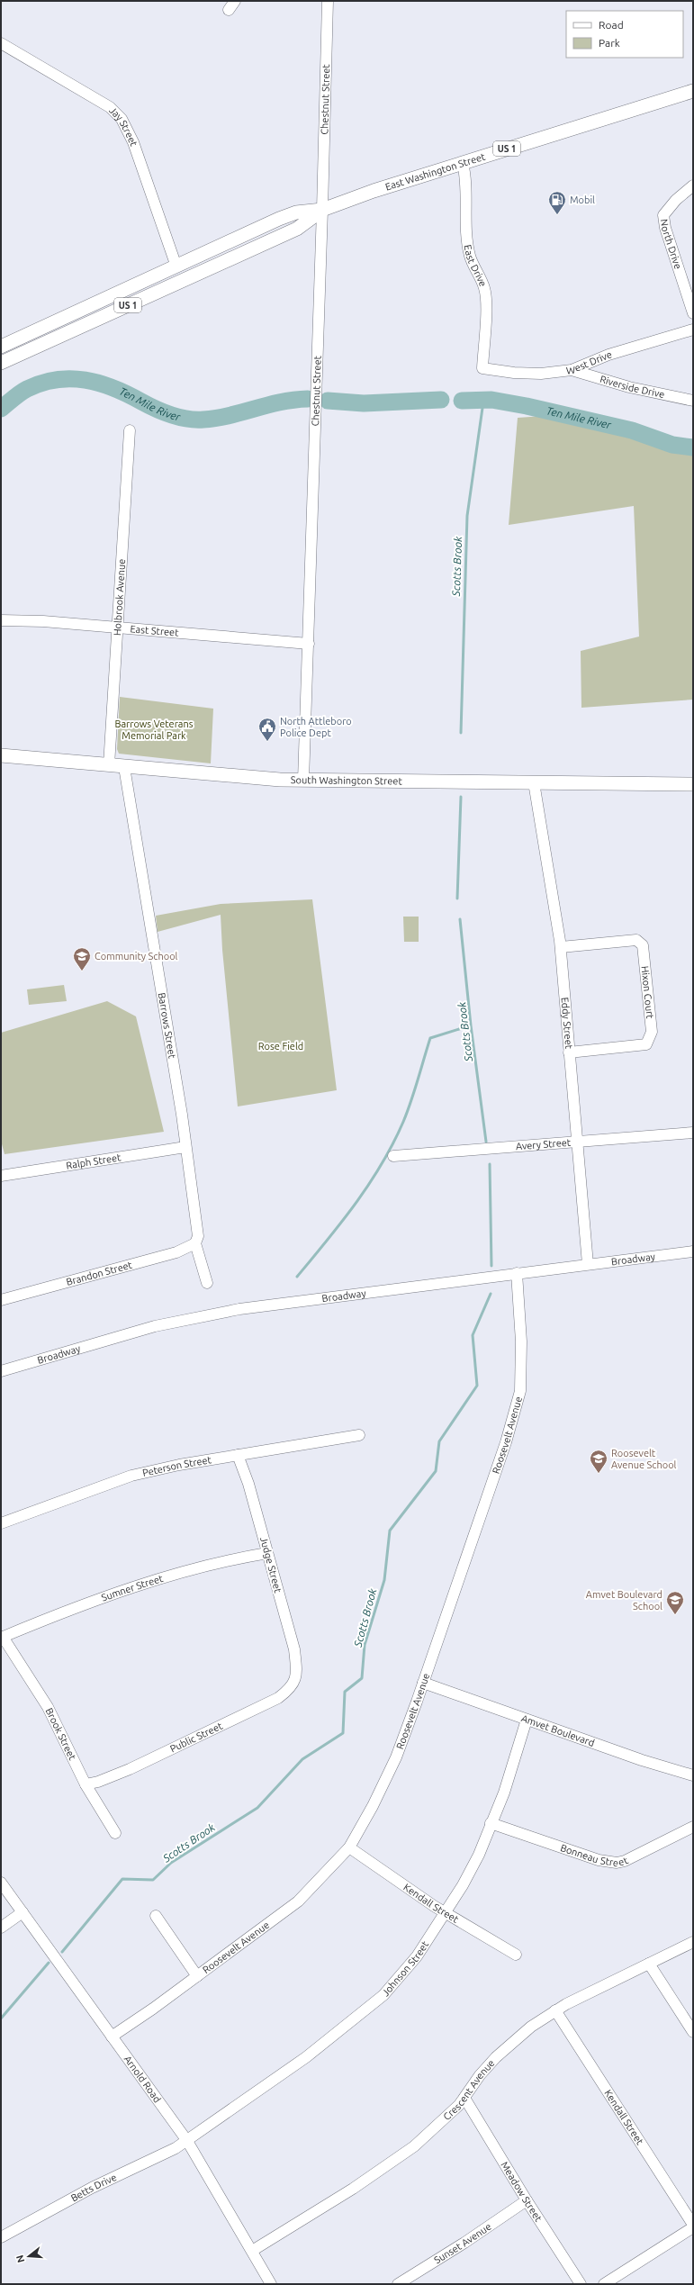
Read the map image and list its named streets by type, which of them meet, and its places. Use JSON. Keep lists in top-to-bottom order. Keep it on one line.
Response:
{"streets":{"main road":["US 1","East Washington Street","South Washington Street"],"street":["Chestnut Street","Jay Street","North Drive","East Drive","West Drive","Riverside Drive","Holbrook Avenue","East Street","Hixon Court","Eddy Street","Barrows Street","Avery Street","Ralph Street","Broadway","Brandon Street","Roosevelt Avenue","Peterson Street","Judge Street","Sumner Street","Amvet Boulevard","Brook Street","Public Street","Bonneau Street","Kendall Street","Johnson Street","Arnold Road","Crescent Avenue","Betts Drive","Meadow Street","Sunset Avenue"]},"crossings":[["Chestnut Street","East Washington Street"],["Chestnut Street","East Street"],["Chestnut Street","South Washington Street"],["Jay Street","East Washington Street"],["East Washington Street","East Drive"],["East Drive","West Drive"],["West Drive","Riverside Drive"],["Holbrook Avenue","East Street"],["Holbrook Avenue","South Washington Street"],["South Washington Street","Eddy Street"],["South Washington Street","Barrows Street"],["Hixon Court","Eddy Street"],["Eddy Street","Avery Street"],["Eddy Street","Broadway"],["Barrows Street","Ralph Street"],["Barrows Street","Brandon Street"],["Broadway","Roosevelt Avenue"],["Roosevelt Avenue","Amvet Boulevard"],["Roosevelt Avenue","Kendall Street"],["Roosevelt Avenue","Arnold Road"],["Peterson Street","Judge Street"],["Judge Street","Sumner Street"],["Judge Street","Public Street"],["Sumner Street","Brook Street"],["Amvet Boulevard","Johnson Street"],["Brook Street","Public Street"],["Bonneau Street","Johnson Street"],["Kendall Street","Johnson Street"],["Kendall Street","Crescent Avenue"],["Johnson Street","Arnold Road"],["Johnson Street","Betts Drive"],["Arnold Road","Crescent Avenue"],["Arnold Road","Betts Drive"],["Crescent Avenue","Meadow Street"],["Meadow Street","Sunset Avenue"]],"water":["Ten Mile River","Scotts Brook"],"parks":["Barrows Veterans Memorial Park","Rose Field"],"places":{"fuel station":["Mobil"],"public building":["North Attleboro Police Dept"],"school or university":["Community School","Roosevelt Avenue School","Amvet Boulevard School"]},"legend":["Road","Park"],"north":"left"}
